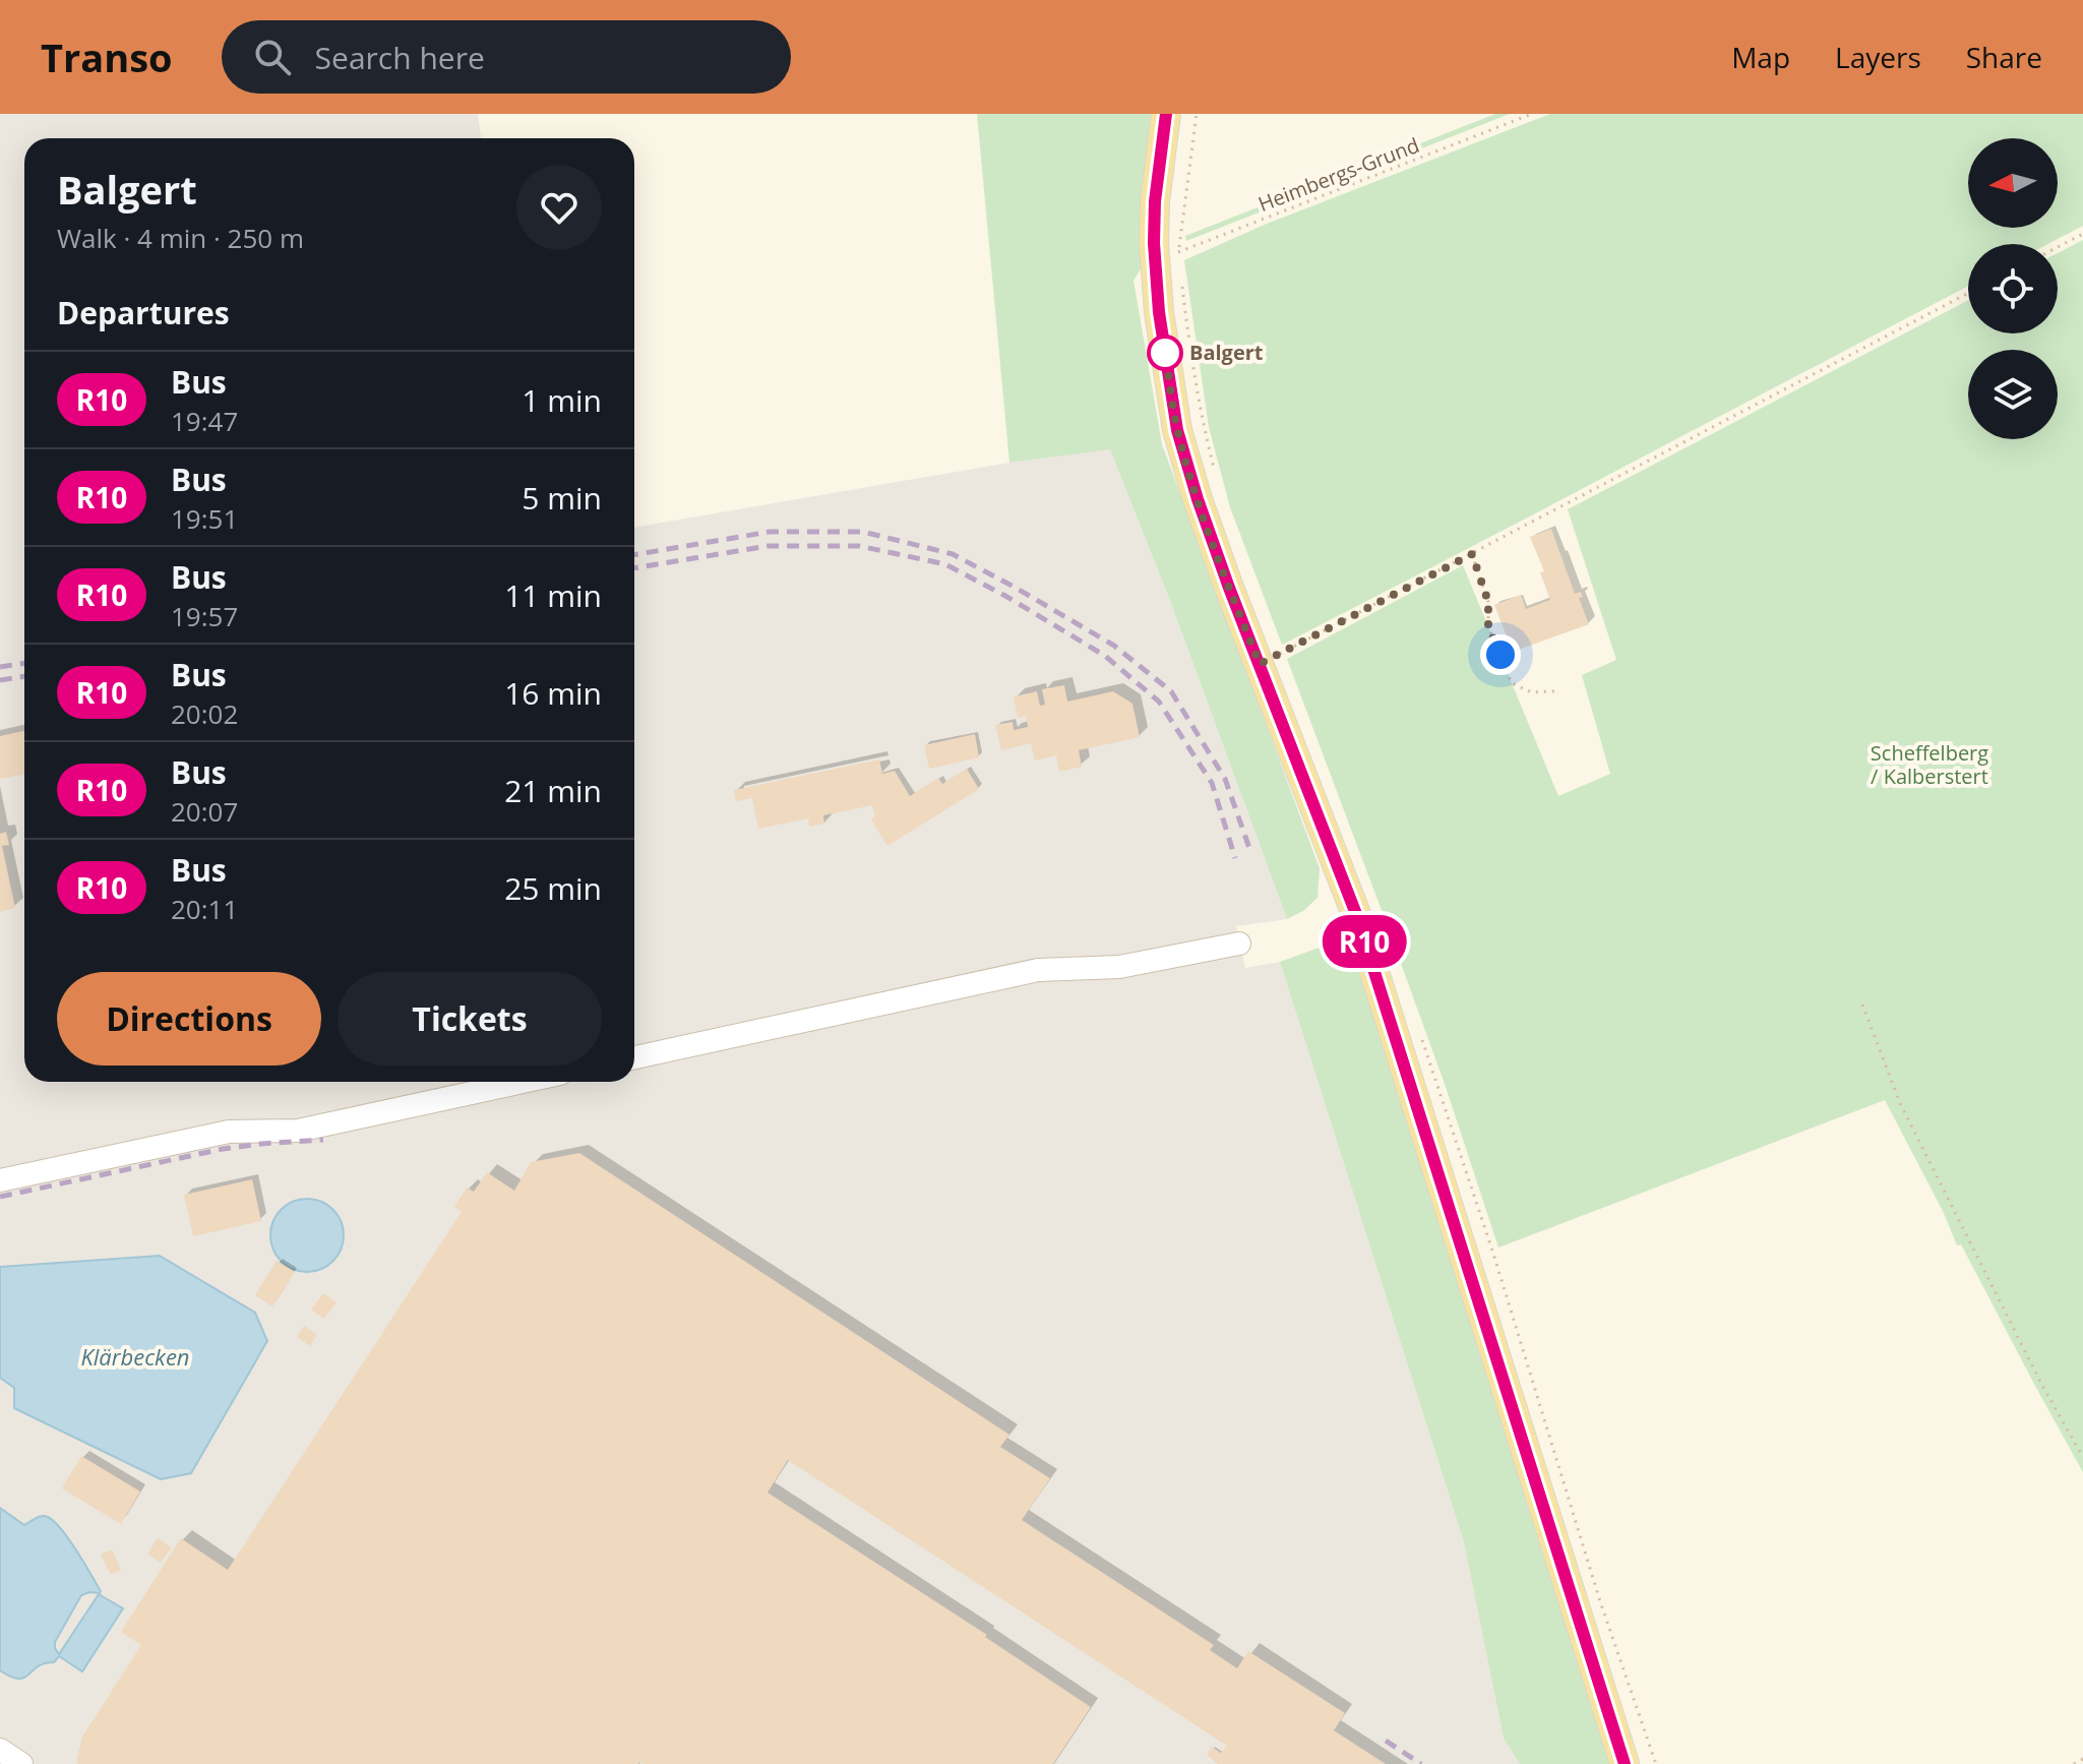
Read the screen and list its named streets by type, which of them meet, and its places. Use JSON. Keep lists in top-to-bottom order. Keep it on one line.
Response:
{"streets":{"path":["Heimbergs-Grund"]},"water":["Klärbecken"],"parks":["Scheffelberg / Kalberstert"],"places":["Balgert"],"lines":["bus line R10"],"north":"left","page":{"header":"Transo","search":"Search here","nav":["Map","Layers","Share"],"on_map":"R10","heading":[["Balgert","Walk · 4 min · 250 m"],"Departures"],"list":[{"mark":"R10","name":"Bus","note":"19:47","value":"1 min"},{"mark":"R10","name":"Bus","note":"19:51","value":"5 min"},{"mark":"R10","name":"Bus","note":"19:57","value":"11 min"},{"mark":"R10","name":"Bus","note":"20:02","value":"16 min"},{"mark":"R10","name":"Bus","note":"20:07","value":"21 min"},{"mark":"R10","name":"Bus","note":"20:11","value":"25 min"}],"buttons":["Directions","Tickets"]}}
